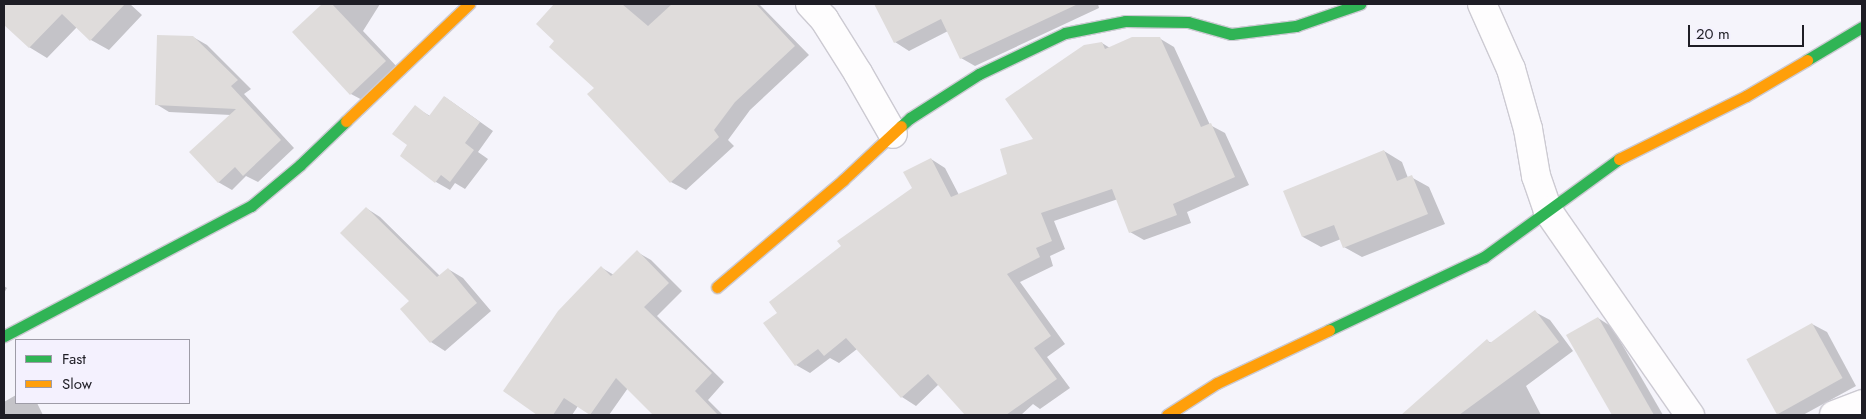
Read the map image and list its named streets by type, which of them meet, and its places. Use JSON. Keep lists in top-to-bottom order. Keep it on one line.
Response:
{"legend":["Fast","Slow"],"scale_bar":"20 m"}
